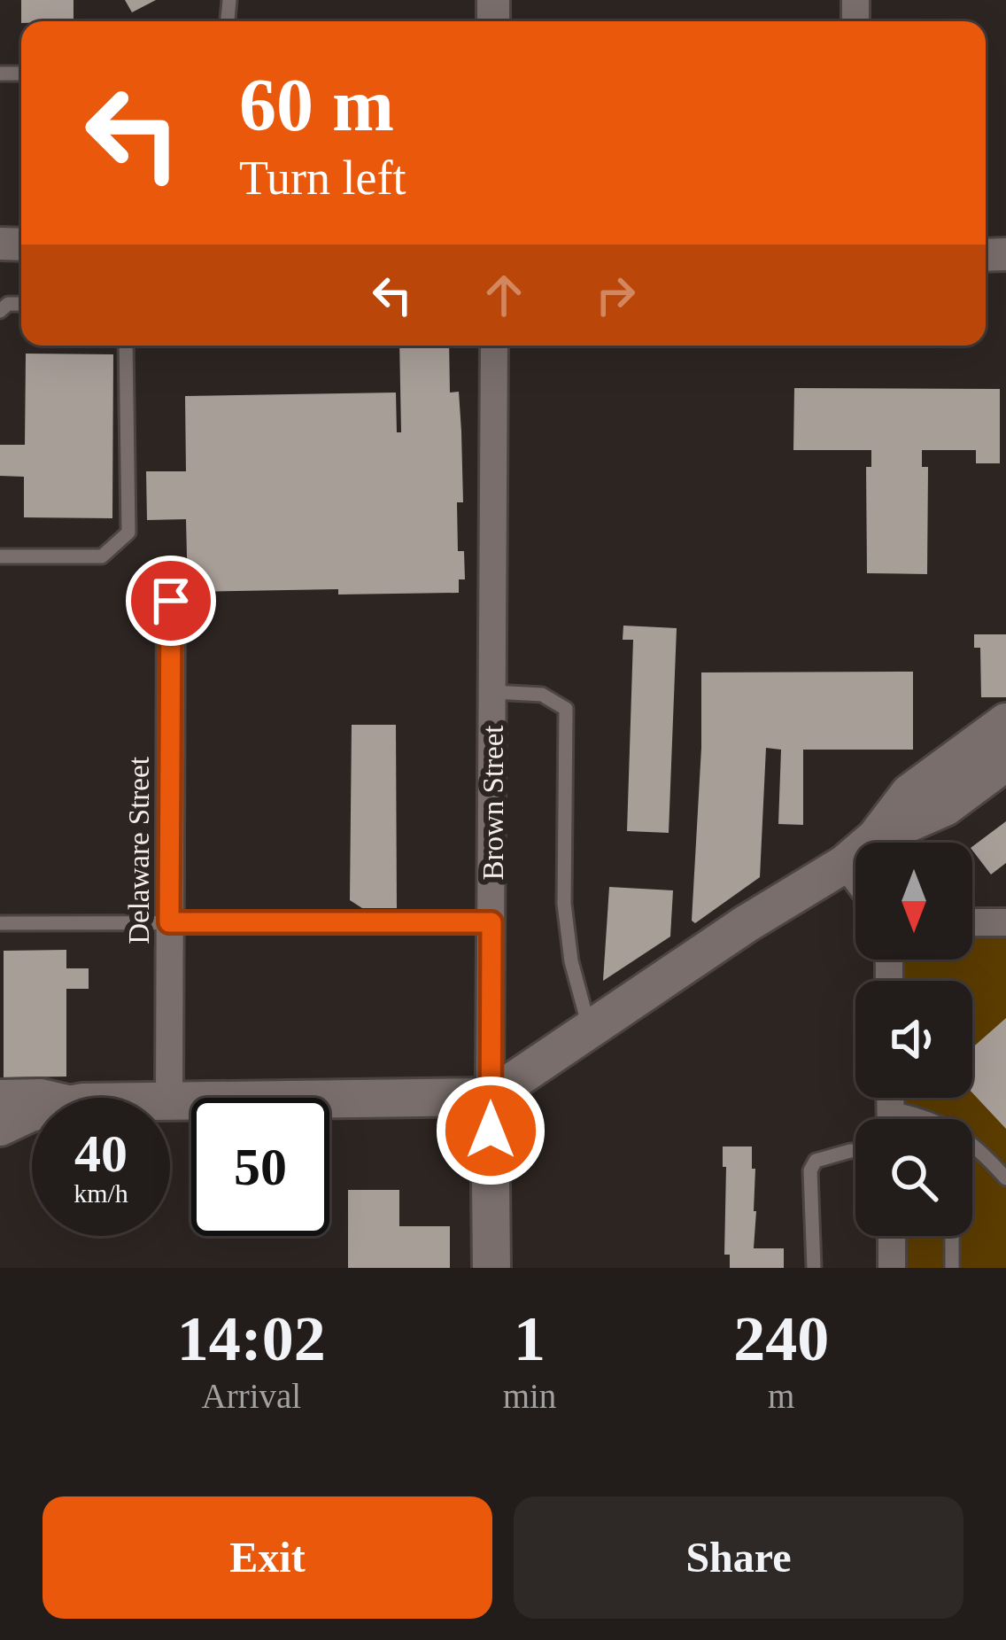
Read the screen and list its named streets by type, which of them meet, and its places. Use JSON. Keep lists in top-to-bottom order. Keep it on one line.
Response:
{"streets":{"main road":["Brown Street"],"street":["Delaware Street"]},"north":"bottom","page":{"turn":["60 m","Turn left"],"speed":"40 km/h","limit":"50","eta":["14:02","Arrival","1","min","240","m"],"buttons":["Exit","Share"]}}
